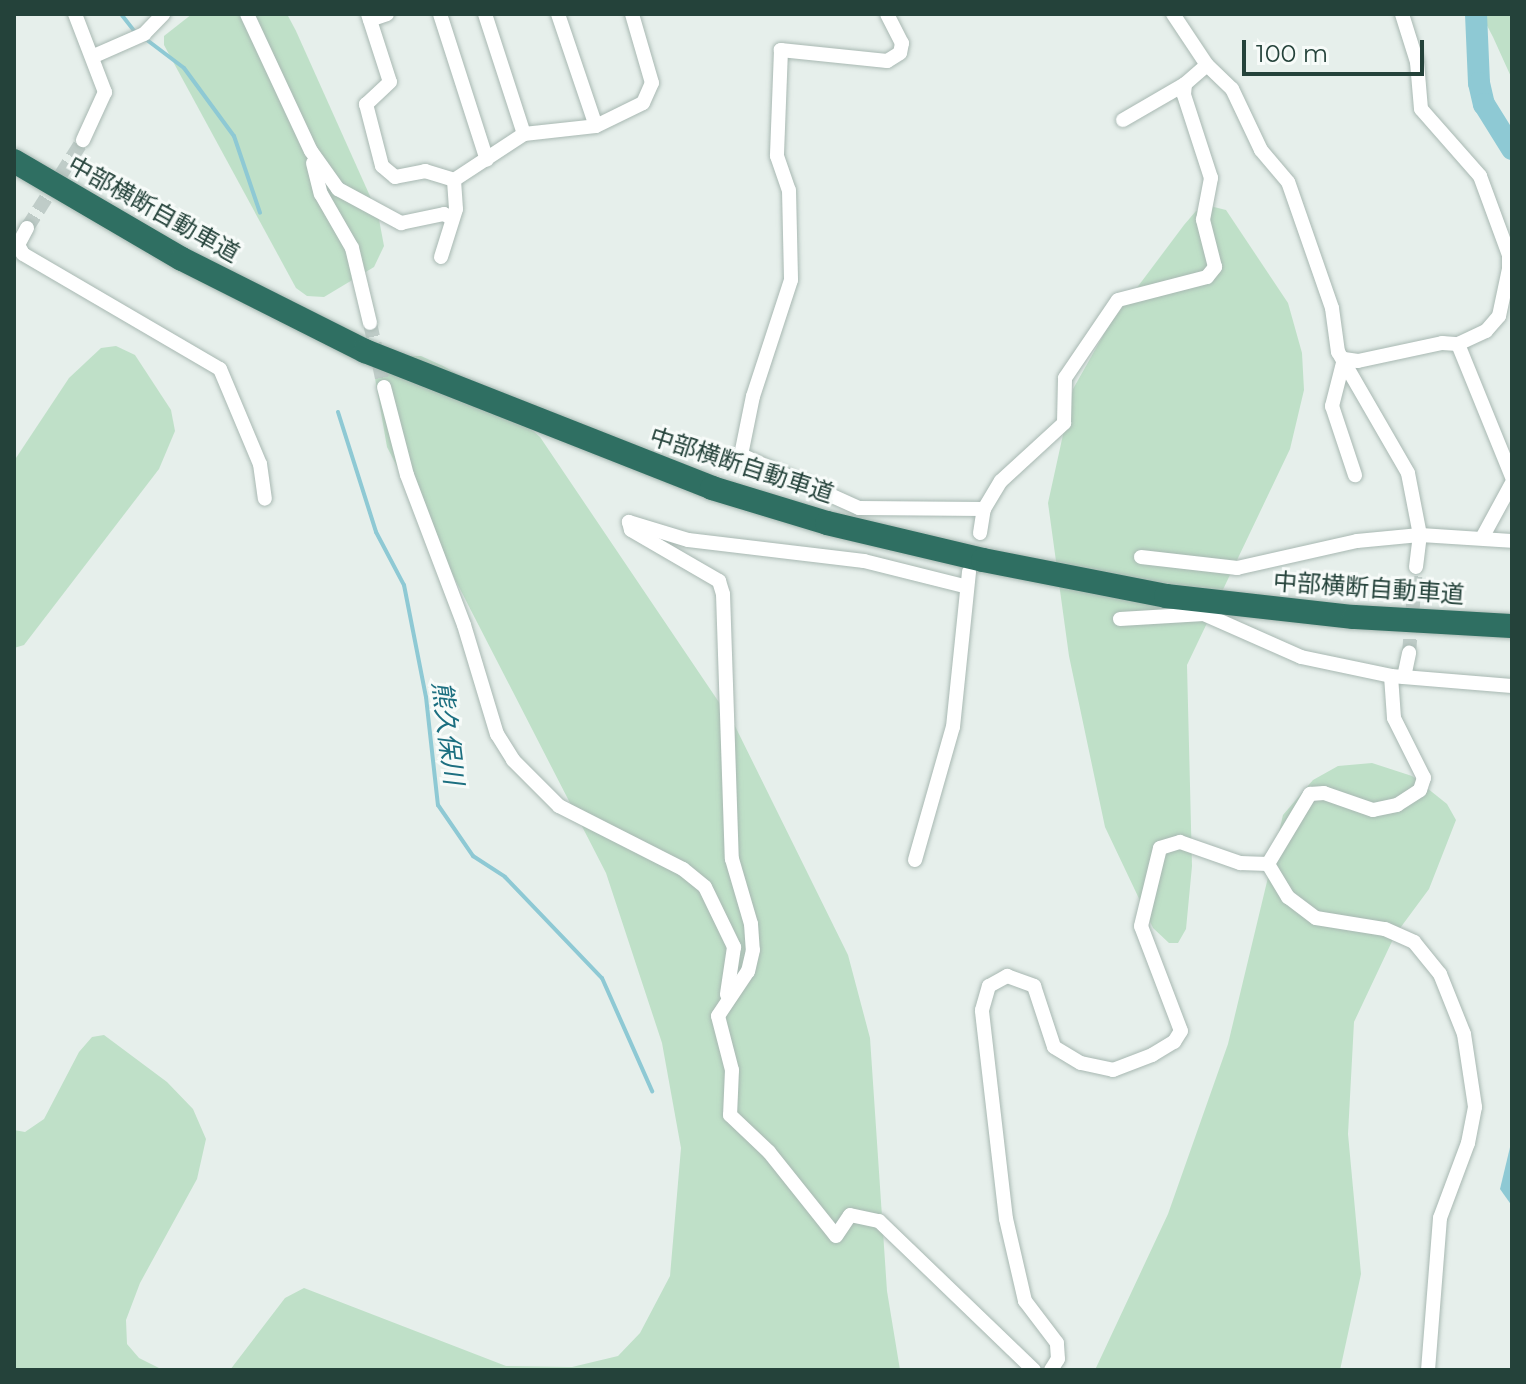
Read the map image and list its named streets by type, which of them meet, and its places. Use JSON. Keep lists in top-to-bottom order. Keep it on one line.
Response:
{"streets":{"highway":["中部横断自動車道"]},"water":["熊久保川"],"scale_bar":"100 m"}
